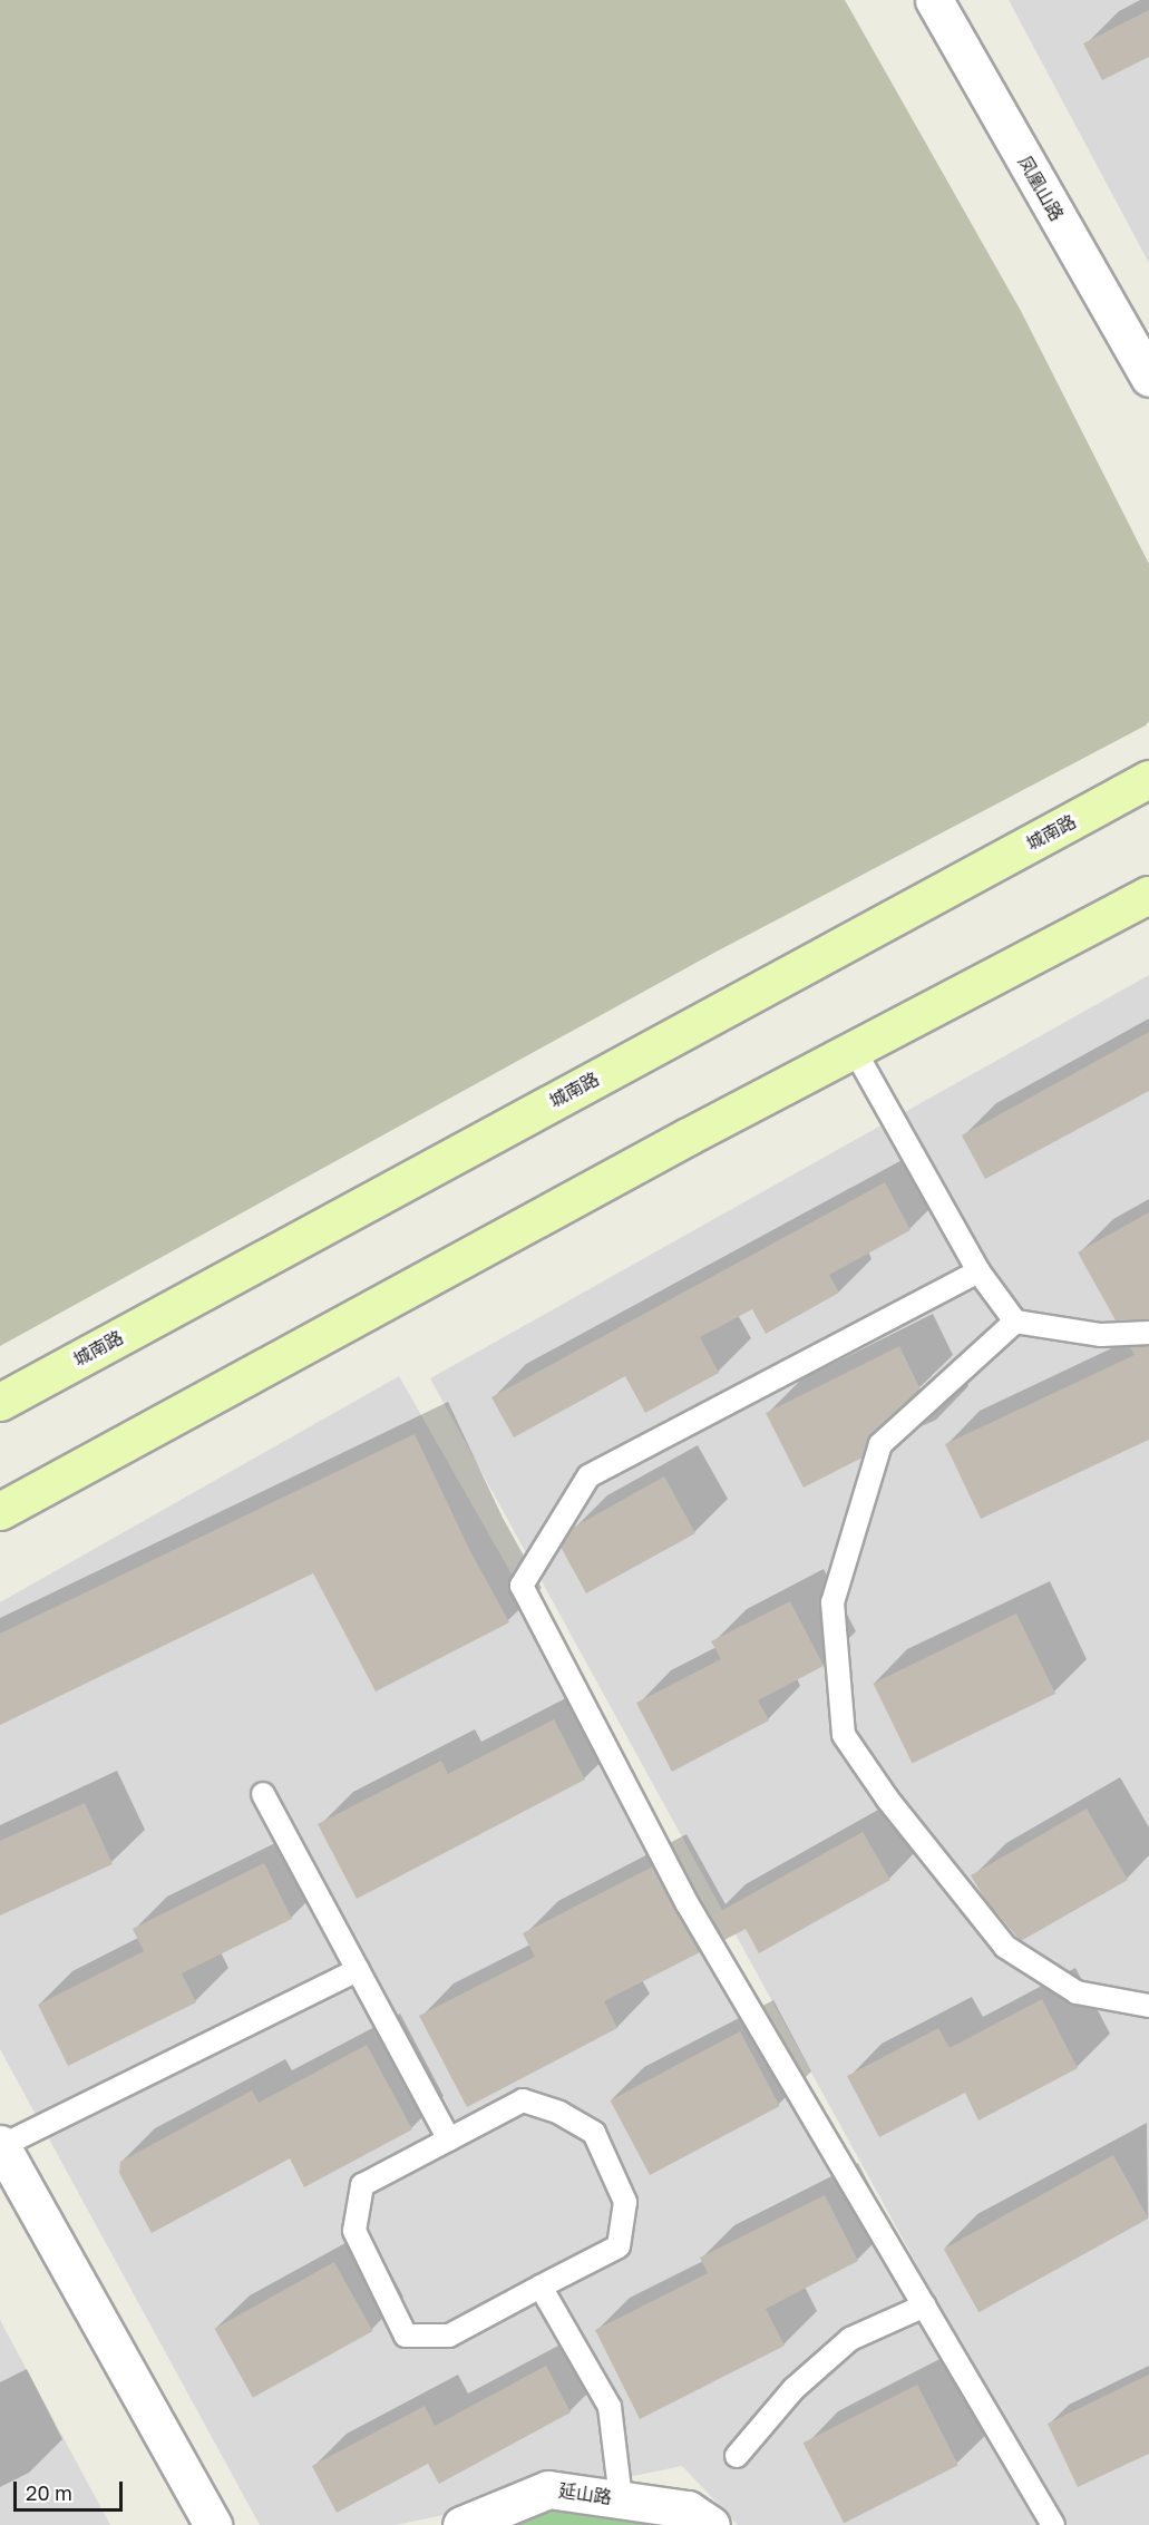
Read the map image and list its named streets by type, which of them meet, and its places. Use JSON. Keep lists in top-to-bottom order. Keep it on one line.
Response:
{"streets":{"main road":["城南路"],"street":["凤凰山路","延山路"]},"scale_bar":"20 m"}
